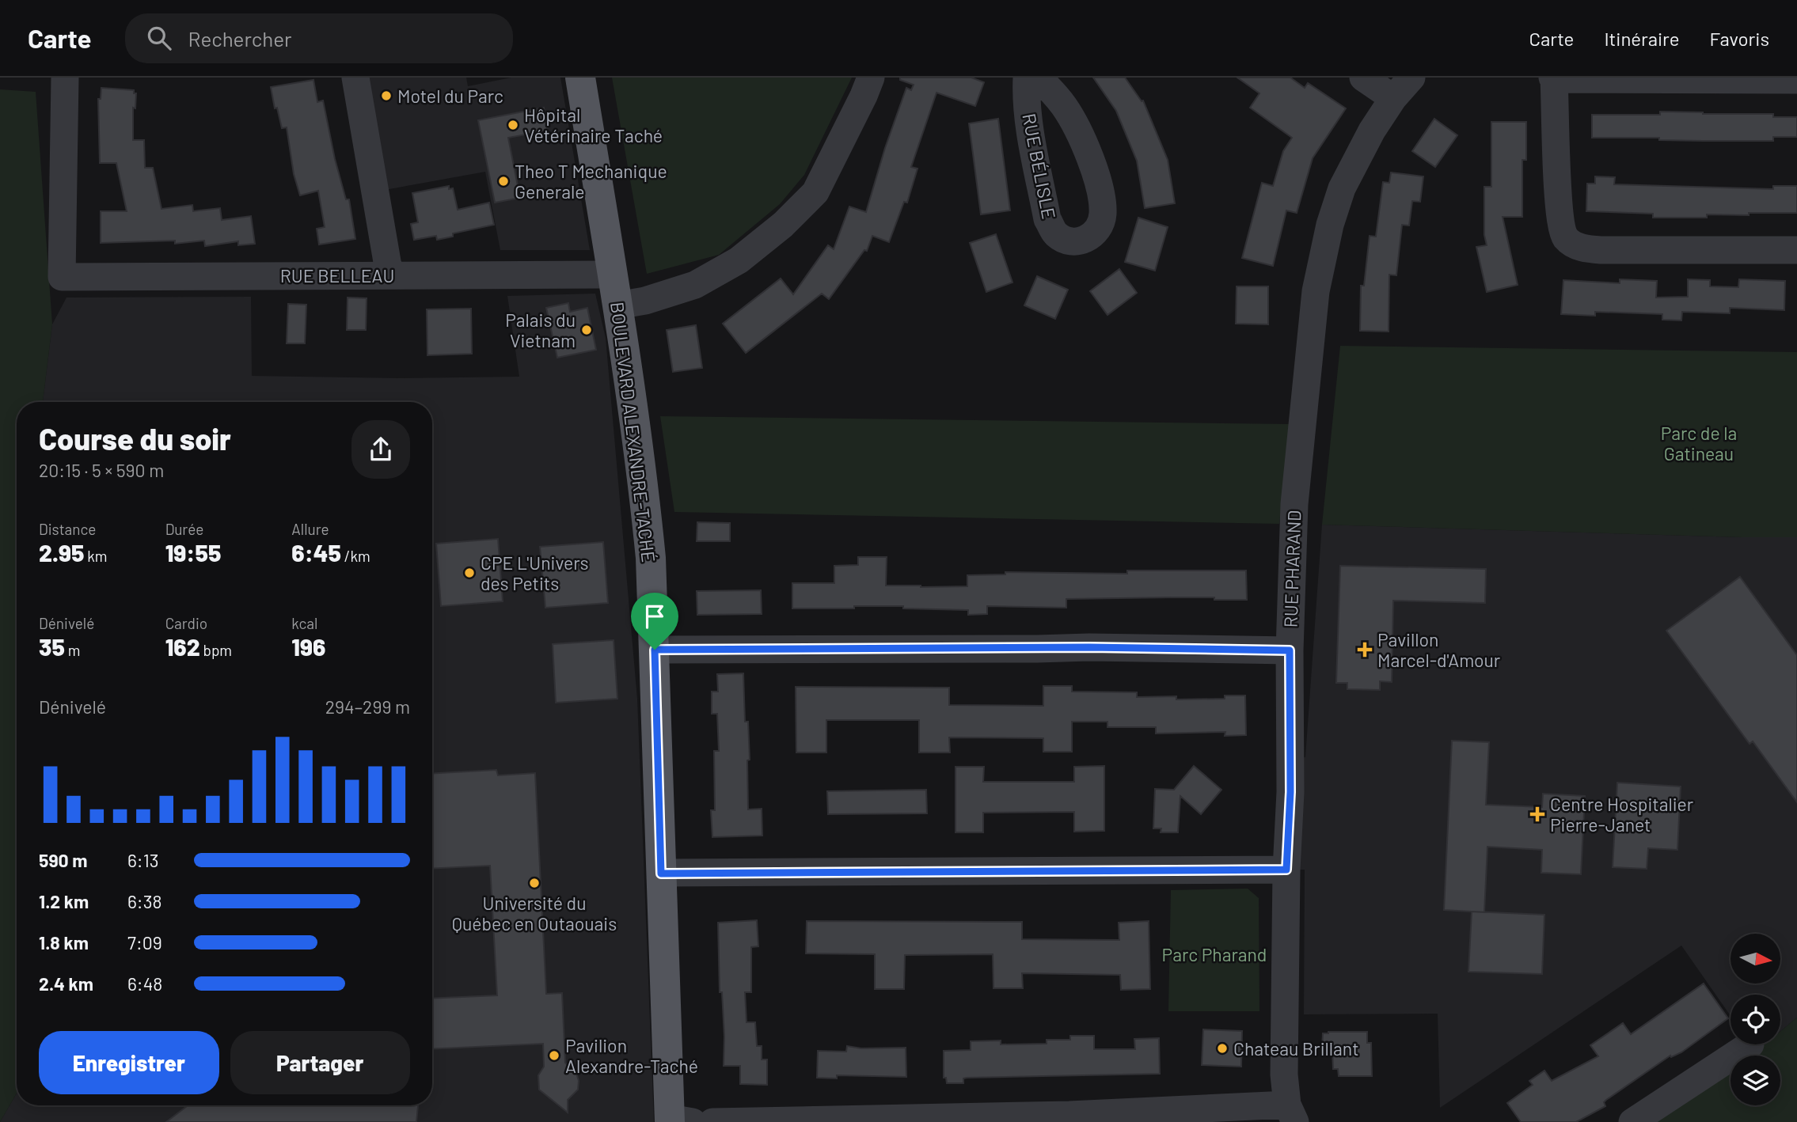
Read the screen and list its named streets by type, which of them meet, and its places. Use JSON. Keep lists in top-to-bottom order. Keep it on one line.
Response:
{"streets":{"main road":["BOULEVARD ALEXANDRE-TACHÉ"],"street":["RUE BÉLISLE","RUE BELLEAU","RUE PHARAND"]},"crossings":[["RUE BELLEAU","BOULEVARD ALEXANDRE-TACHÉ"]],"parks":["Parc de la Gatineau","Parc Pharand"],"places":{"other":["Motel du Parc","Hôpital Vétérinaire Taché","Theo T Mechanique Generale","Palais du Vietnam","CPE L'Univers des Petits","Université du Québec en Outaouais","Chateau Brillant","Pavilion Alexandre-Taché"],"health":["Pavillon Marcel-d'Amour","Centre Hospitalier Pierre-Janet"]},"north":"right","page":{"header":"Carte","search":"Rechercher","nav":["Carte","Itinéraire","Favoris"],"heading":["Course du soir","20:15 · 5 × 590 m"],"stats":[["Distance","2.95 km"],["Durée","19:55"],["Allure","6:45 /km"],["Dénivelé","35 m"],["Cardio","162 bpm"],["kcal","196"]],"chart":["Dénivelé","294–299 m"],"list":[{"name":"590 m","note":"6:13"},{"name":"1.2 km","note":"6:38"},{"name":"1.8 km","note":"7:09"},{"name":"2.4 km","note":"6:48"}],"buttons":["Enregistrer","Partager"]}}
